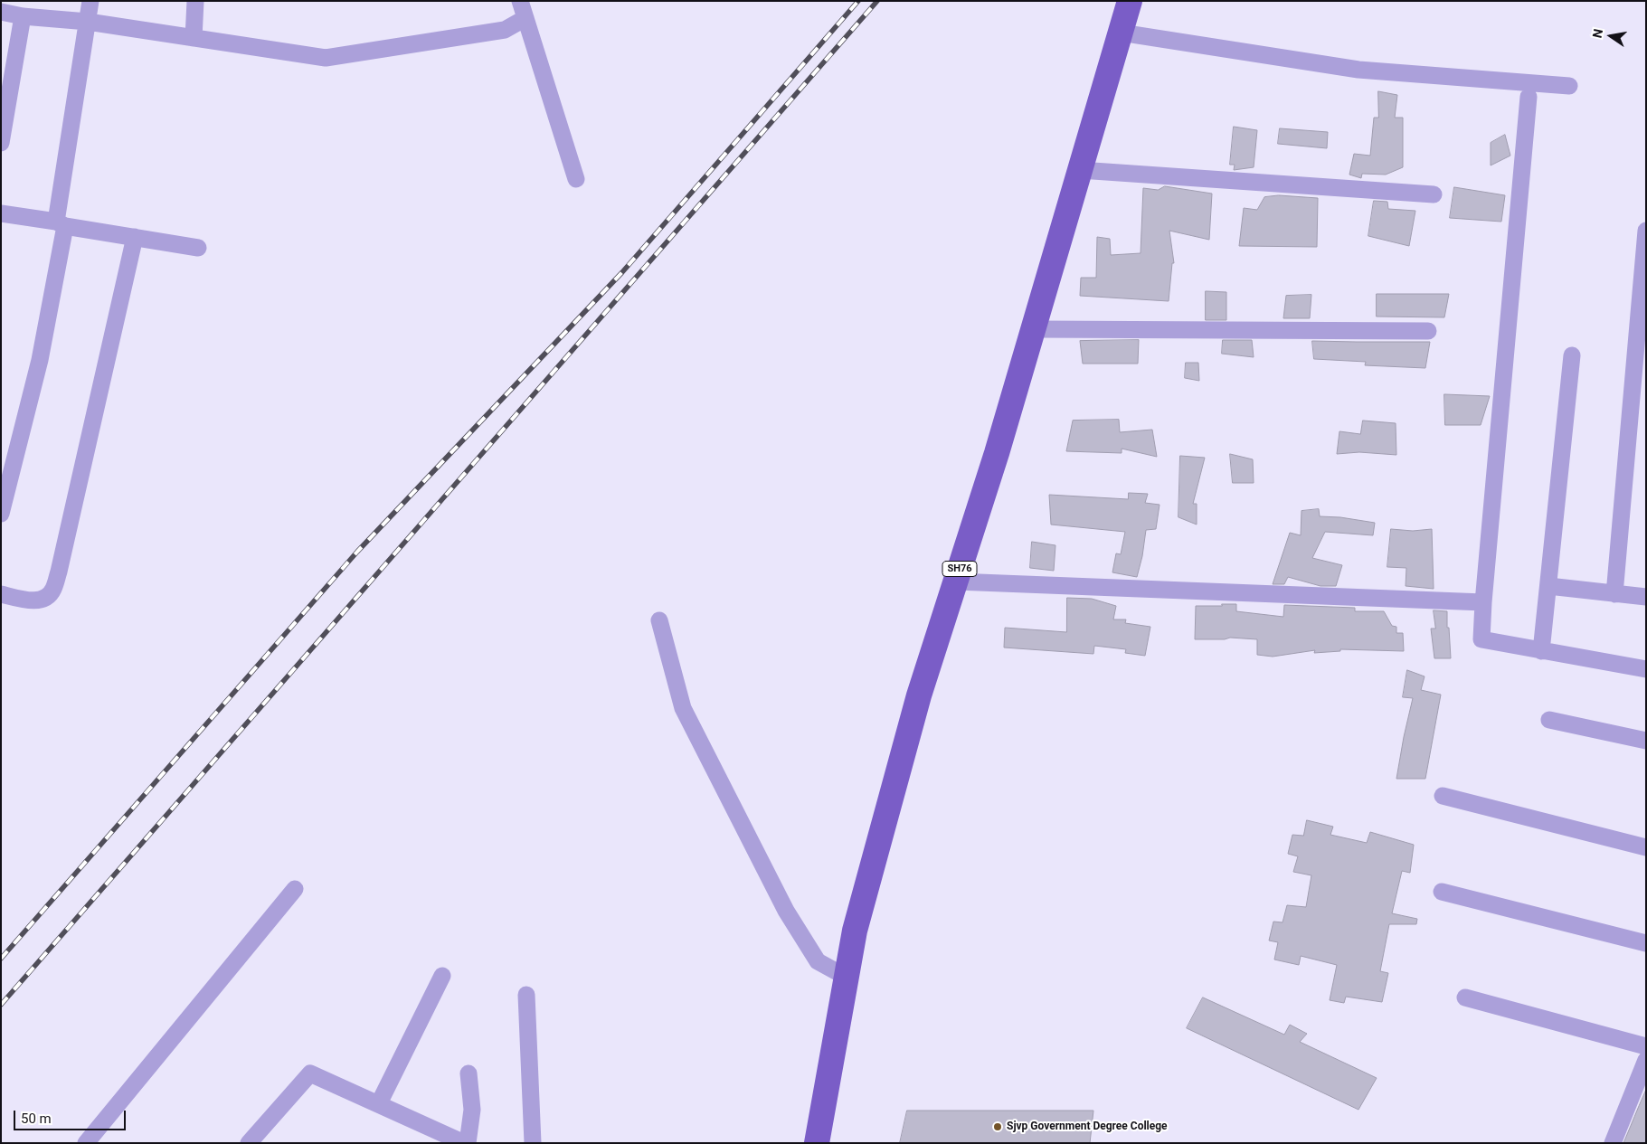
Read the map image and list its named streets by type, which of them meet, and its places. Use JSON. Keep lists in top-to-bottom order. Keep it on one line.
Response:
{"streets":{"main road":["SH76"]},"places":["Sjvp Government Degree College"],"scale_bar":"50 m","north":"left"}
